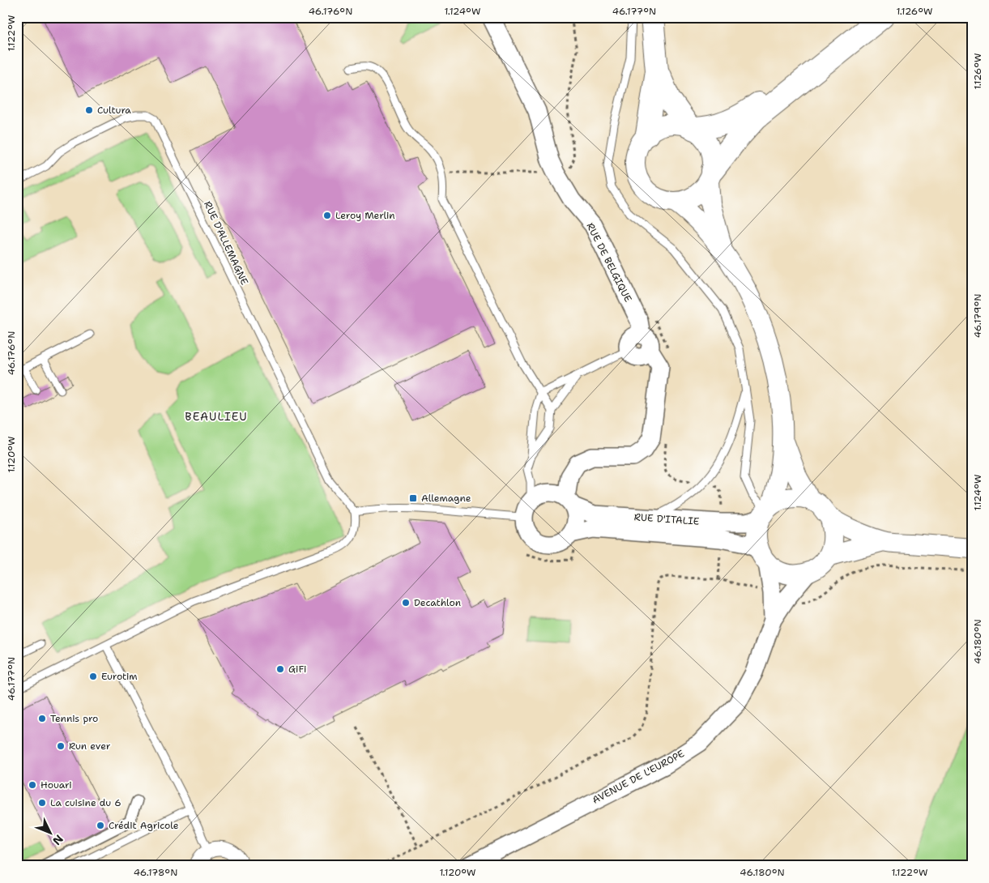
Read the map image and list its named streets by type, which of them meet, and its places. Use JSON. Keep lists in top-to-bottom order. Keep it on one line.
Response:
{"streets":{"street":["RUE DE BELGIQUE","RUE D'ITALIE","AVENUE DE L'EUROPE"],"lane":["RUE D'ALLEMAGNE"]},"crossings":[["RUE DE BELGIQUE","RUE D'ITALIE"],["RUE D'ITALIE","AVENUE DE L'EUROPE"]],"districts":["BEAULIEU"],"places":{"other":["Cultura","Leroy Merlin","Decathlon","GiFi","Eurotim","Tennis pro","Run ever","Houari","La cuisine du 6","Crédit Agricole"],"transit":["Allemagne"]},"north":"bottom right","coordinates":["46.176°N","1.124°W","46.177°N","1.126°W","1.122°W","46.179°N","1.120°W","46.180°N","46.178°N"]}
